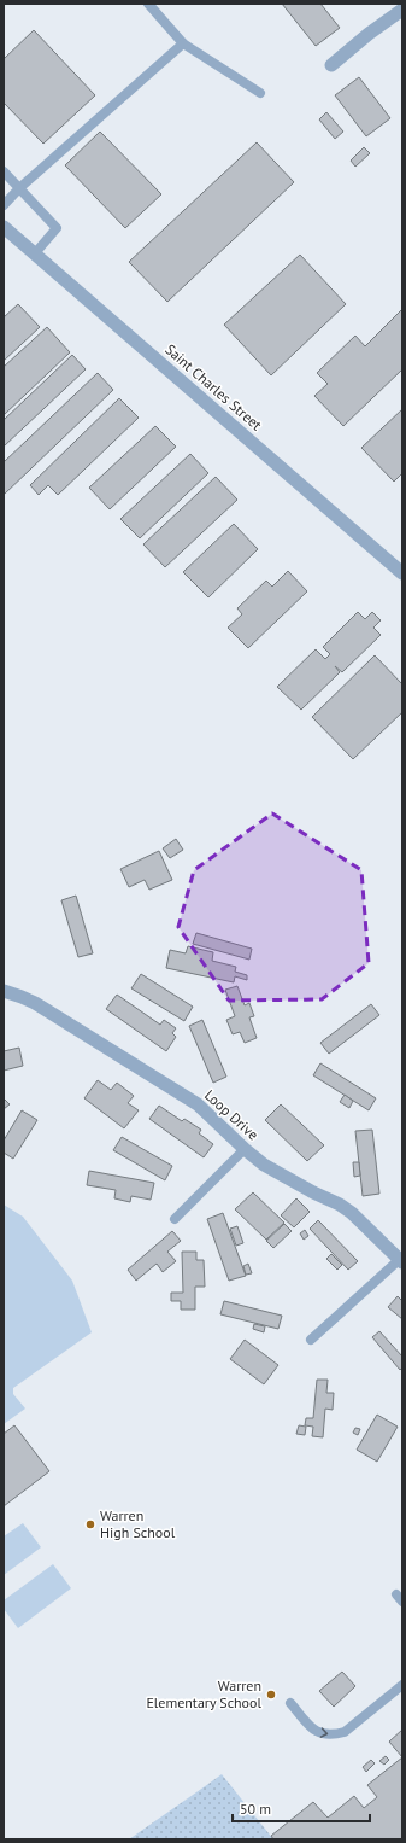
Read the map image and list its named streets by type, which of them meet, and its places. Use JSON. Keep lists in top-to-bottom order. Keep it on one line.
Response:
{"streets":{"street":["Saint Charles Street","Loop Drive"]},"places":["Warren High School","Warren Elementary School"],"scale_bar":"50 m"}
